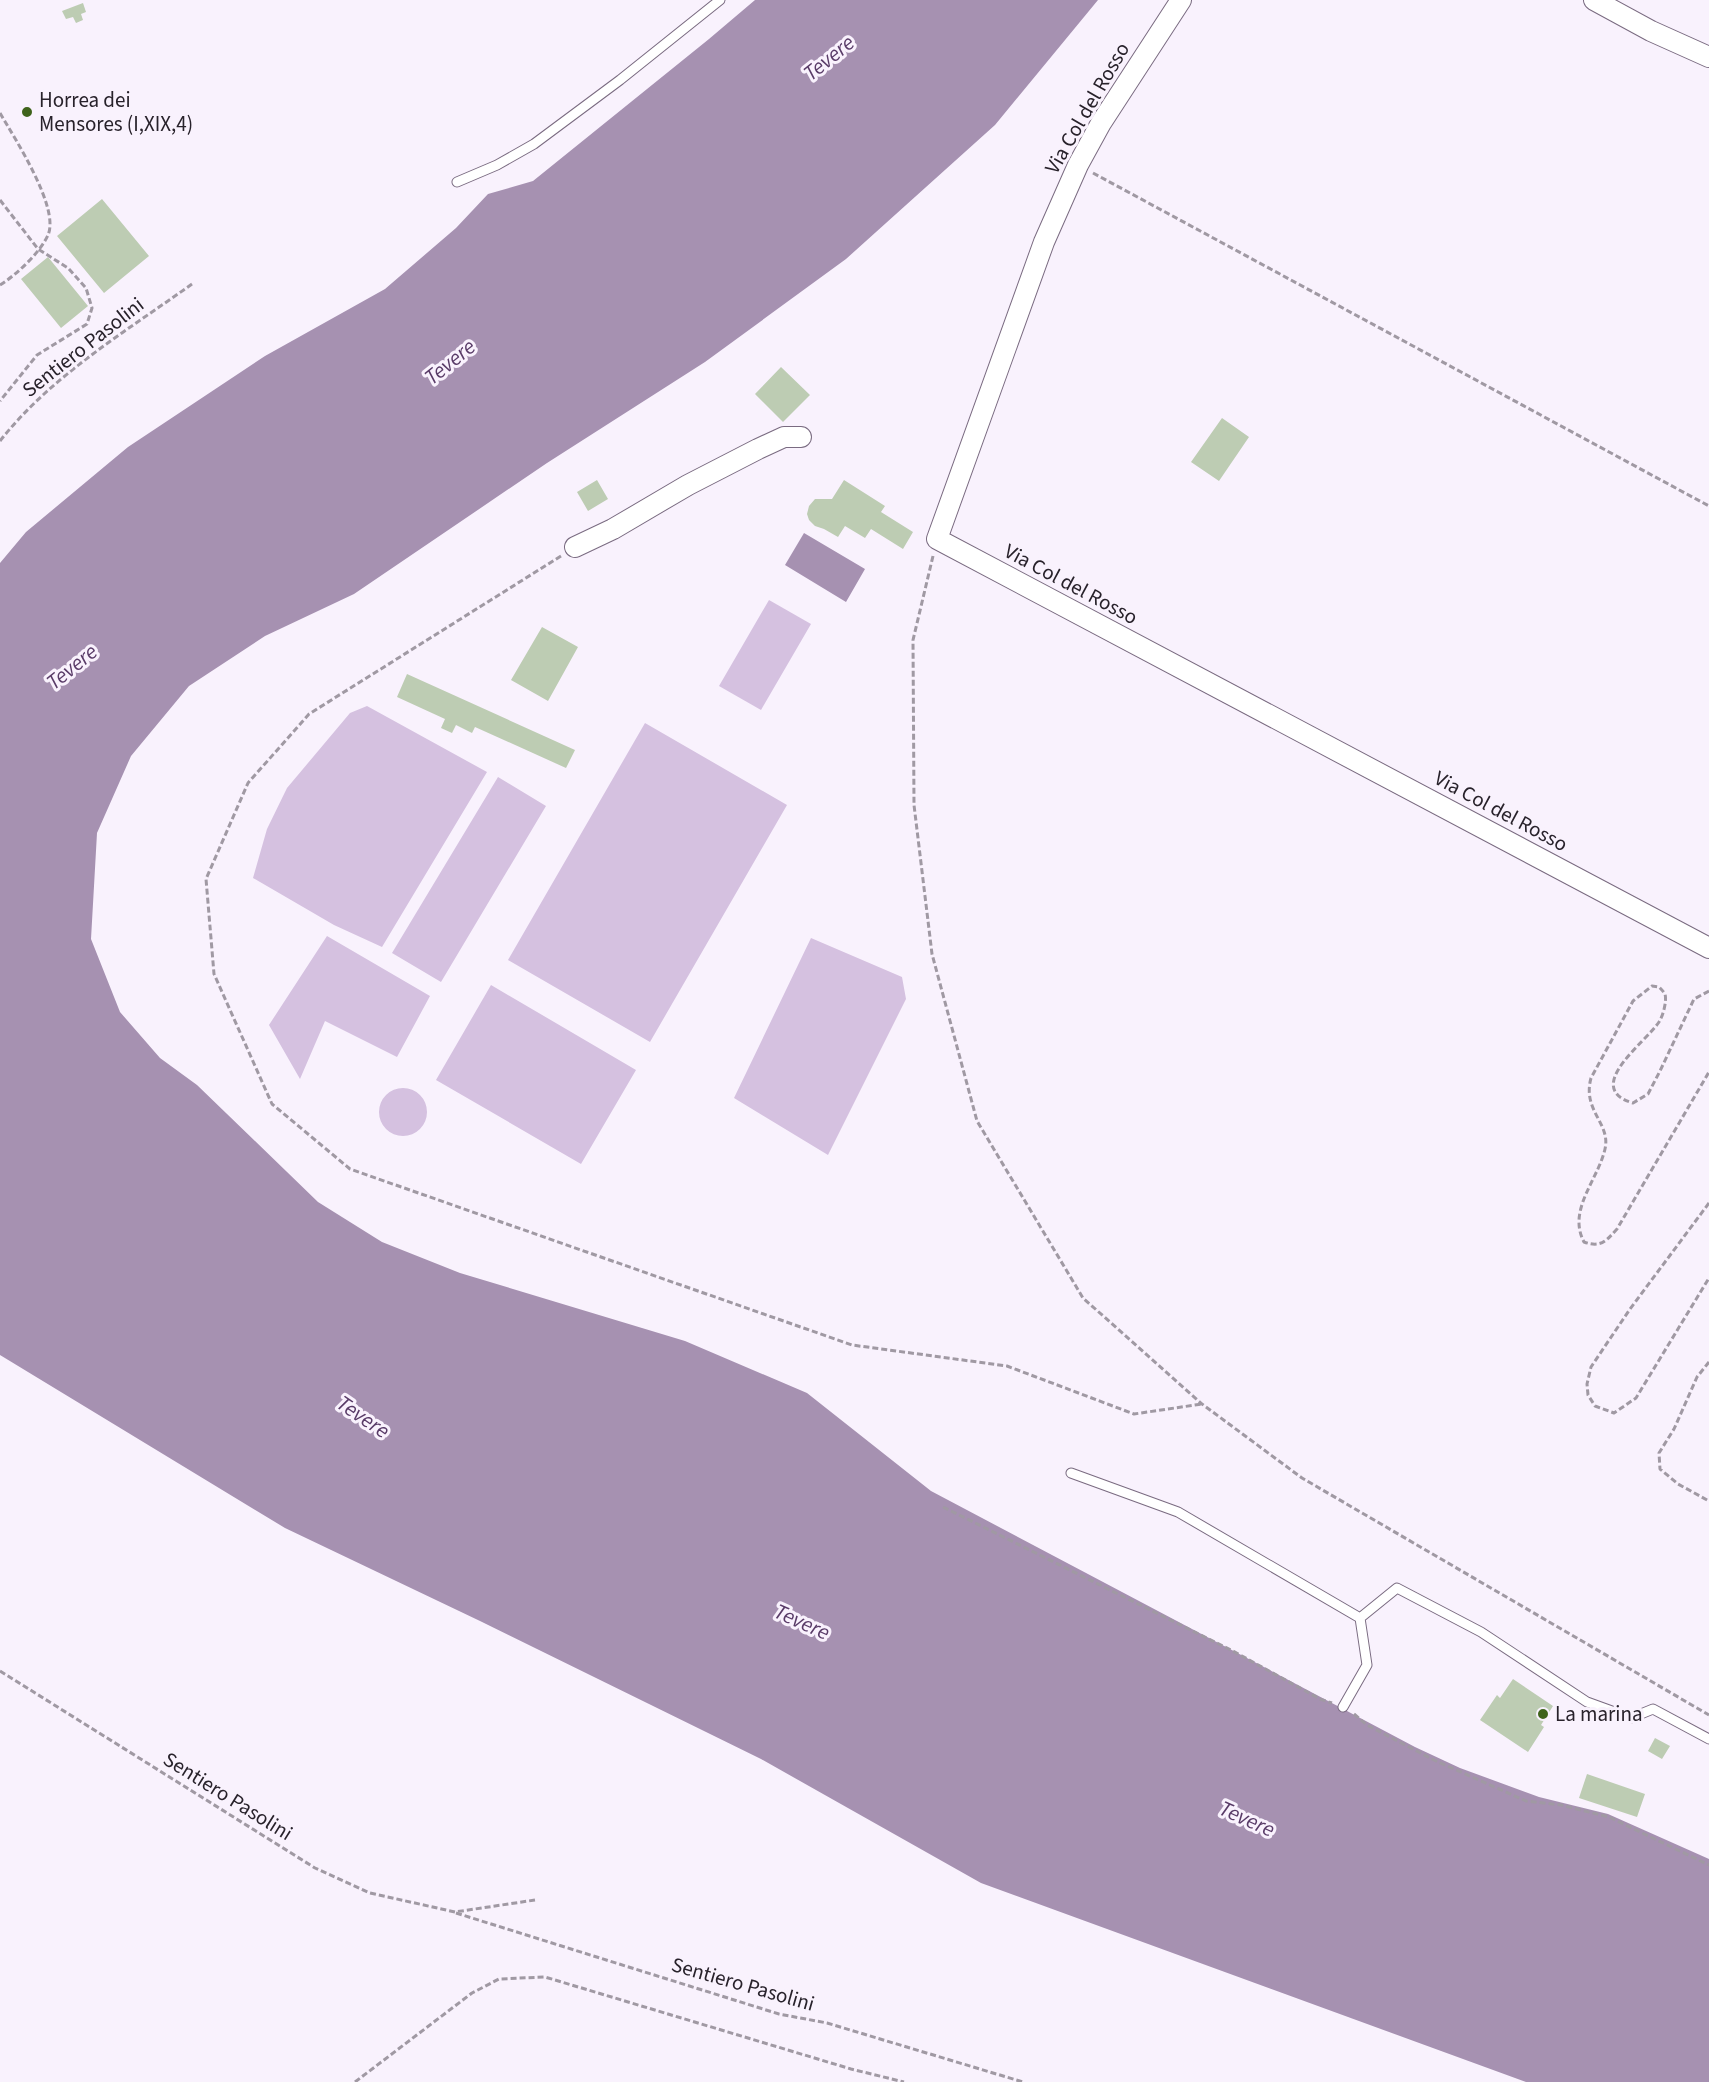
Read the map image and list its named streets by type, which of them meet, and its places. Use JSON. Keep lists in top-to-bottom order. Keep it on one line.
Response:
{"streets":{"street":["Via Col del Rosso"],"path":["Sentiero Pasolini"]},"water":["Tevere"],"places":["Horrea dei Mensores (I,XIX,4)","La marina"]}
